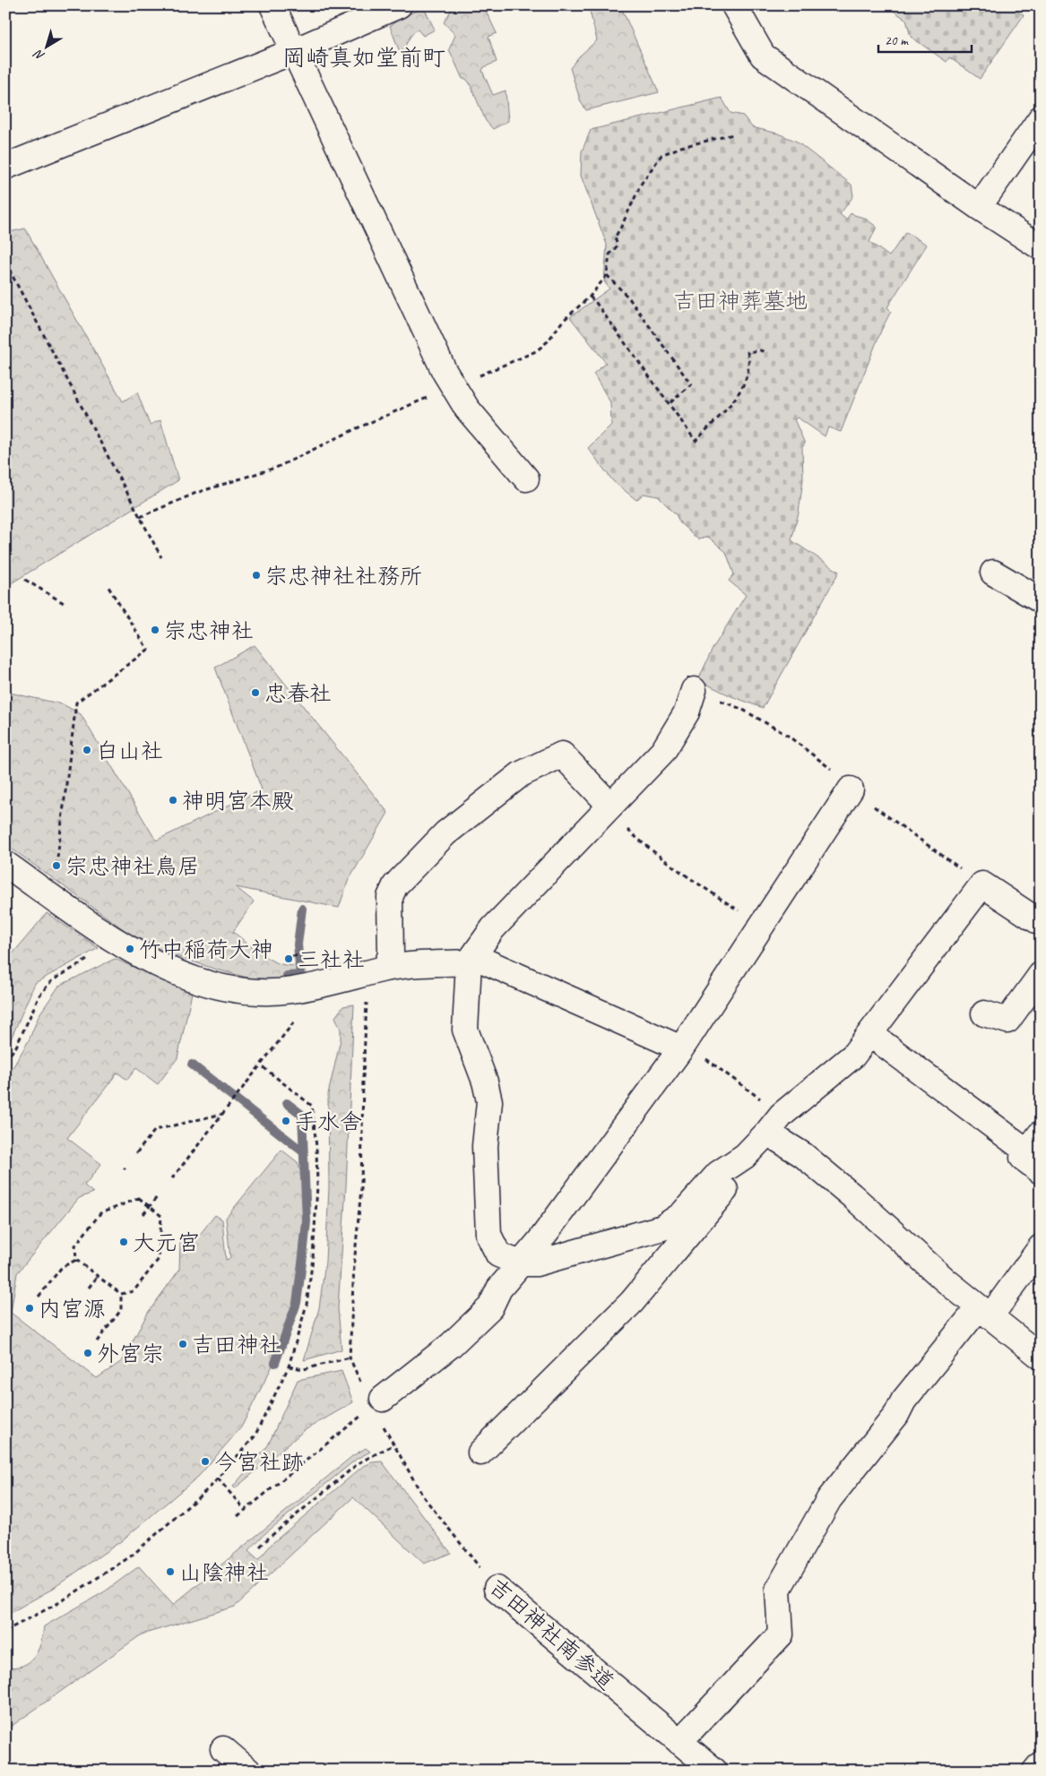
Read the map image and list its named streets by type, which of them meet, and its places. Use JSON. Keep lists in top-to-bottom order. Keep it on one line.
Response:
{"streets":{"street":["吉田神社南参道"]},"districts":["岡崎真如堂前町"],"parks":["吉田神葬墓地"],"places":["宗忠神社社務所","宗忠神社","忠春社","白山社","神明宮本殿","宗忠神社鳥居","竹中稲荷大神","三社社","手水舎","大元宮","内宮源","吉田神社","外宮宗","今宮社跡","山陰神社"],"scale_bar":"20 m","north":"bottom left"}
